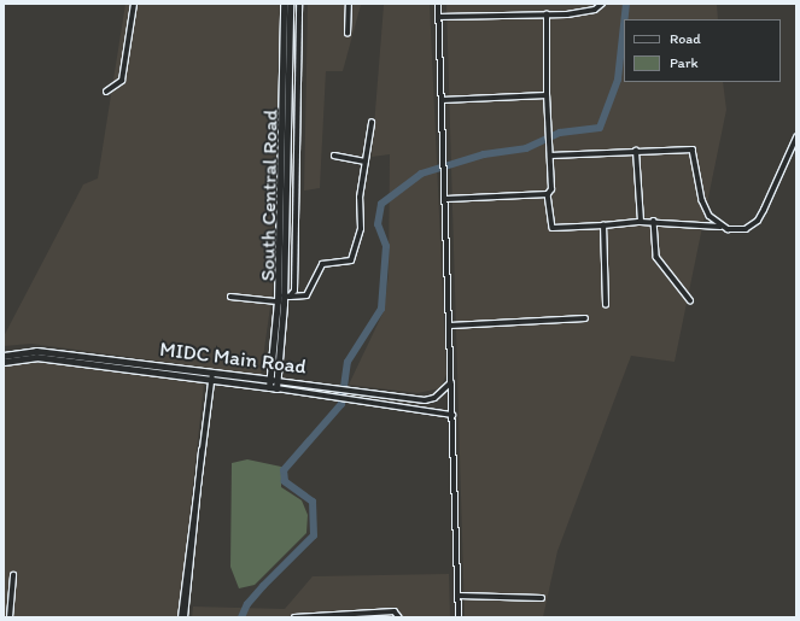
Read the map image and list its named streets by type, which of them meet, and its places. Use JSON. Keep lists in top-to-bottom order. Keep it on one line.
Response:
{"streets":{"main road":["South Central Road","MIDC Main Road"]},"crossings":[["South Central Road","MIDC Main Road"]],"legend":["Road","Park"]}
